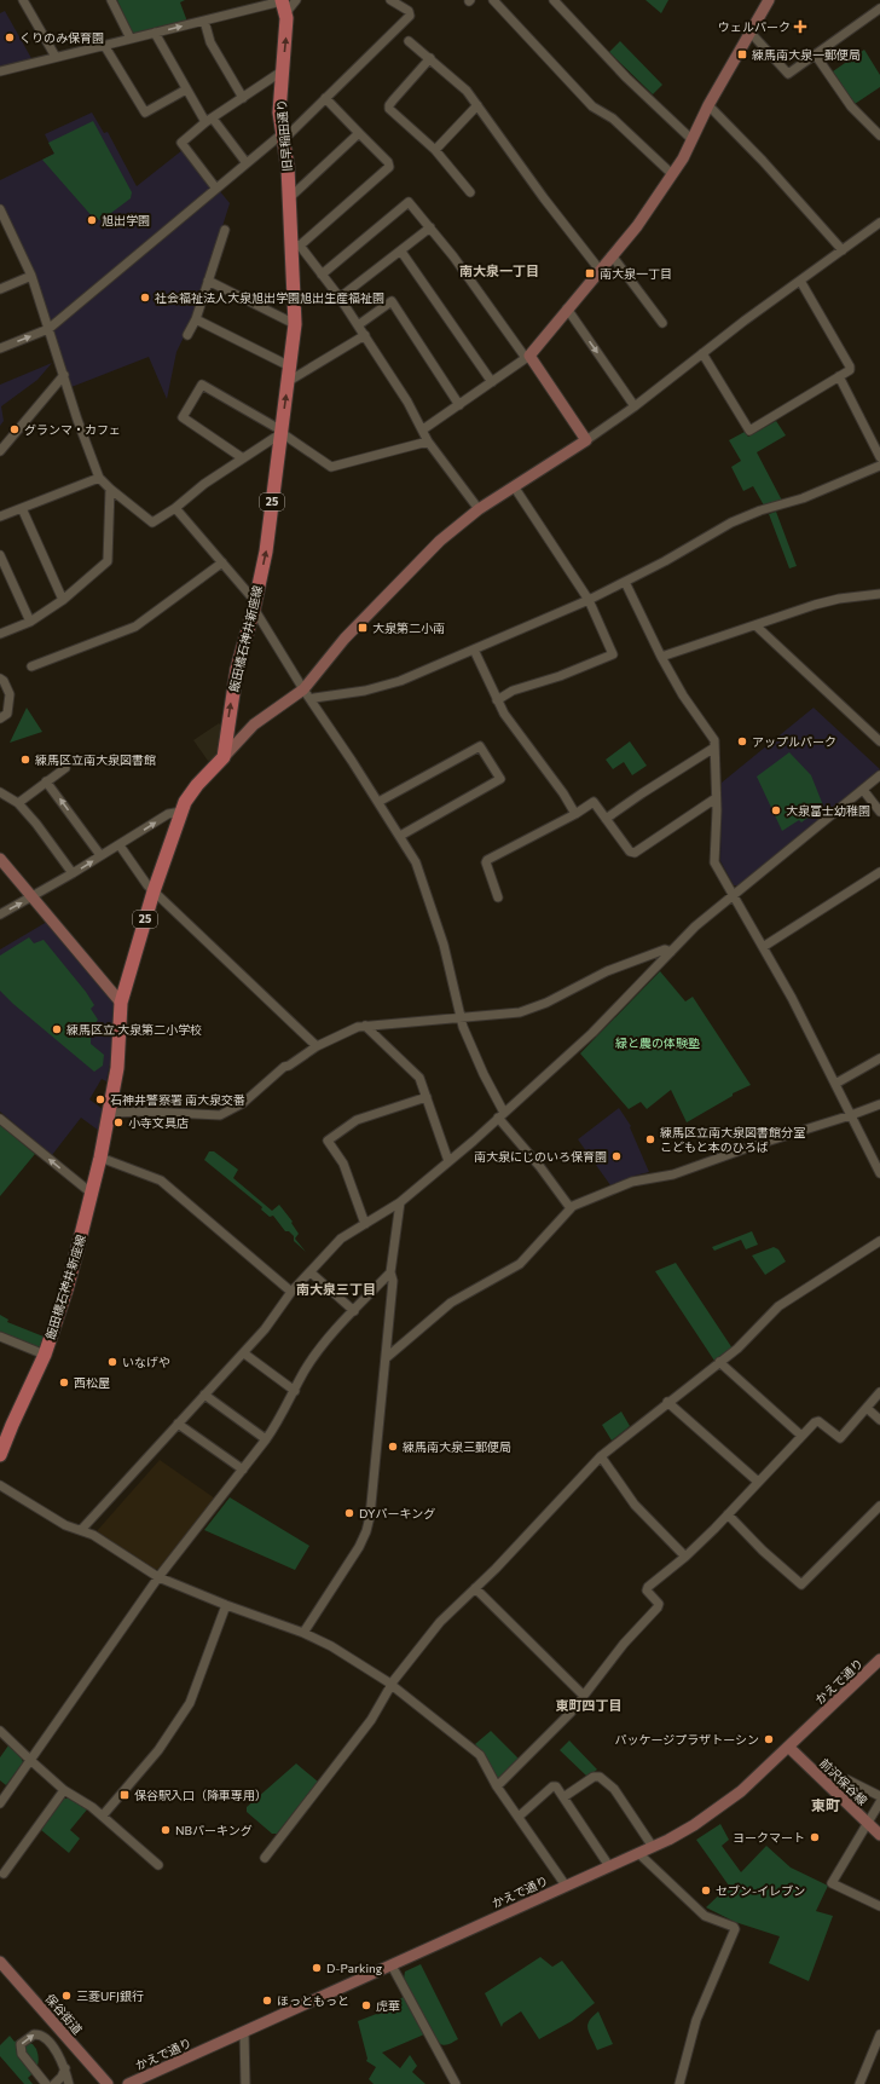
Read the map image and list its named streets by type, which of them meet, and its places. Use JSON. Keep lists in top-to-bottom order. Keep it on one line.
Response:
{"streets":{"main road":["旧早稲田通り","25","飯田橋石神井新座線"],"street":["かえで通り","前沢保谷線","保谷街道"]},"crossings":[["旧早稲田通り","飯田橋石神井新座線"],["25","飯田橋石神井新座線"],["かえで通り","前沢保谷線"]],"one_way":["飯田橋石神井新座線"],"districts":["南大泉一丁目","南大泉三丁目","東町四丁目","東町"],"parks":["緑と農の体験塾"],"places":{"health":["ウェルパーク"],"other":["くりのみ保育園","旭出学園","社会福祉法人大泉旭出学園旭出生産福祉園","グランマ・カフェ","アップルパーク","練馬区立南大泉図書館","大泉富士幼稚園","練馬区立 大泉第二小学校","石神井警察署 南大泉交番","小寺文具店","練馬区立南大泉図書館分室 こどもと本のひろば","南大泉にじのいろ保育園","いなげや","西松屋","練馬南大泉三郵便局","DYパーキング","パッケージプラザトーシン","NBパーキング","ヨークマート","セブン-イレブン","D-Parking","三菱UFJ銀行","ほっともっと","虎華"],"transit":["練馬南大泉一郵便局","南大泉一丁目","大泉第二小南","保谷駅入口（降車専用）"]}}
